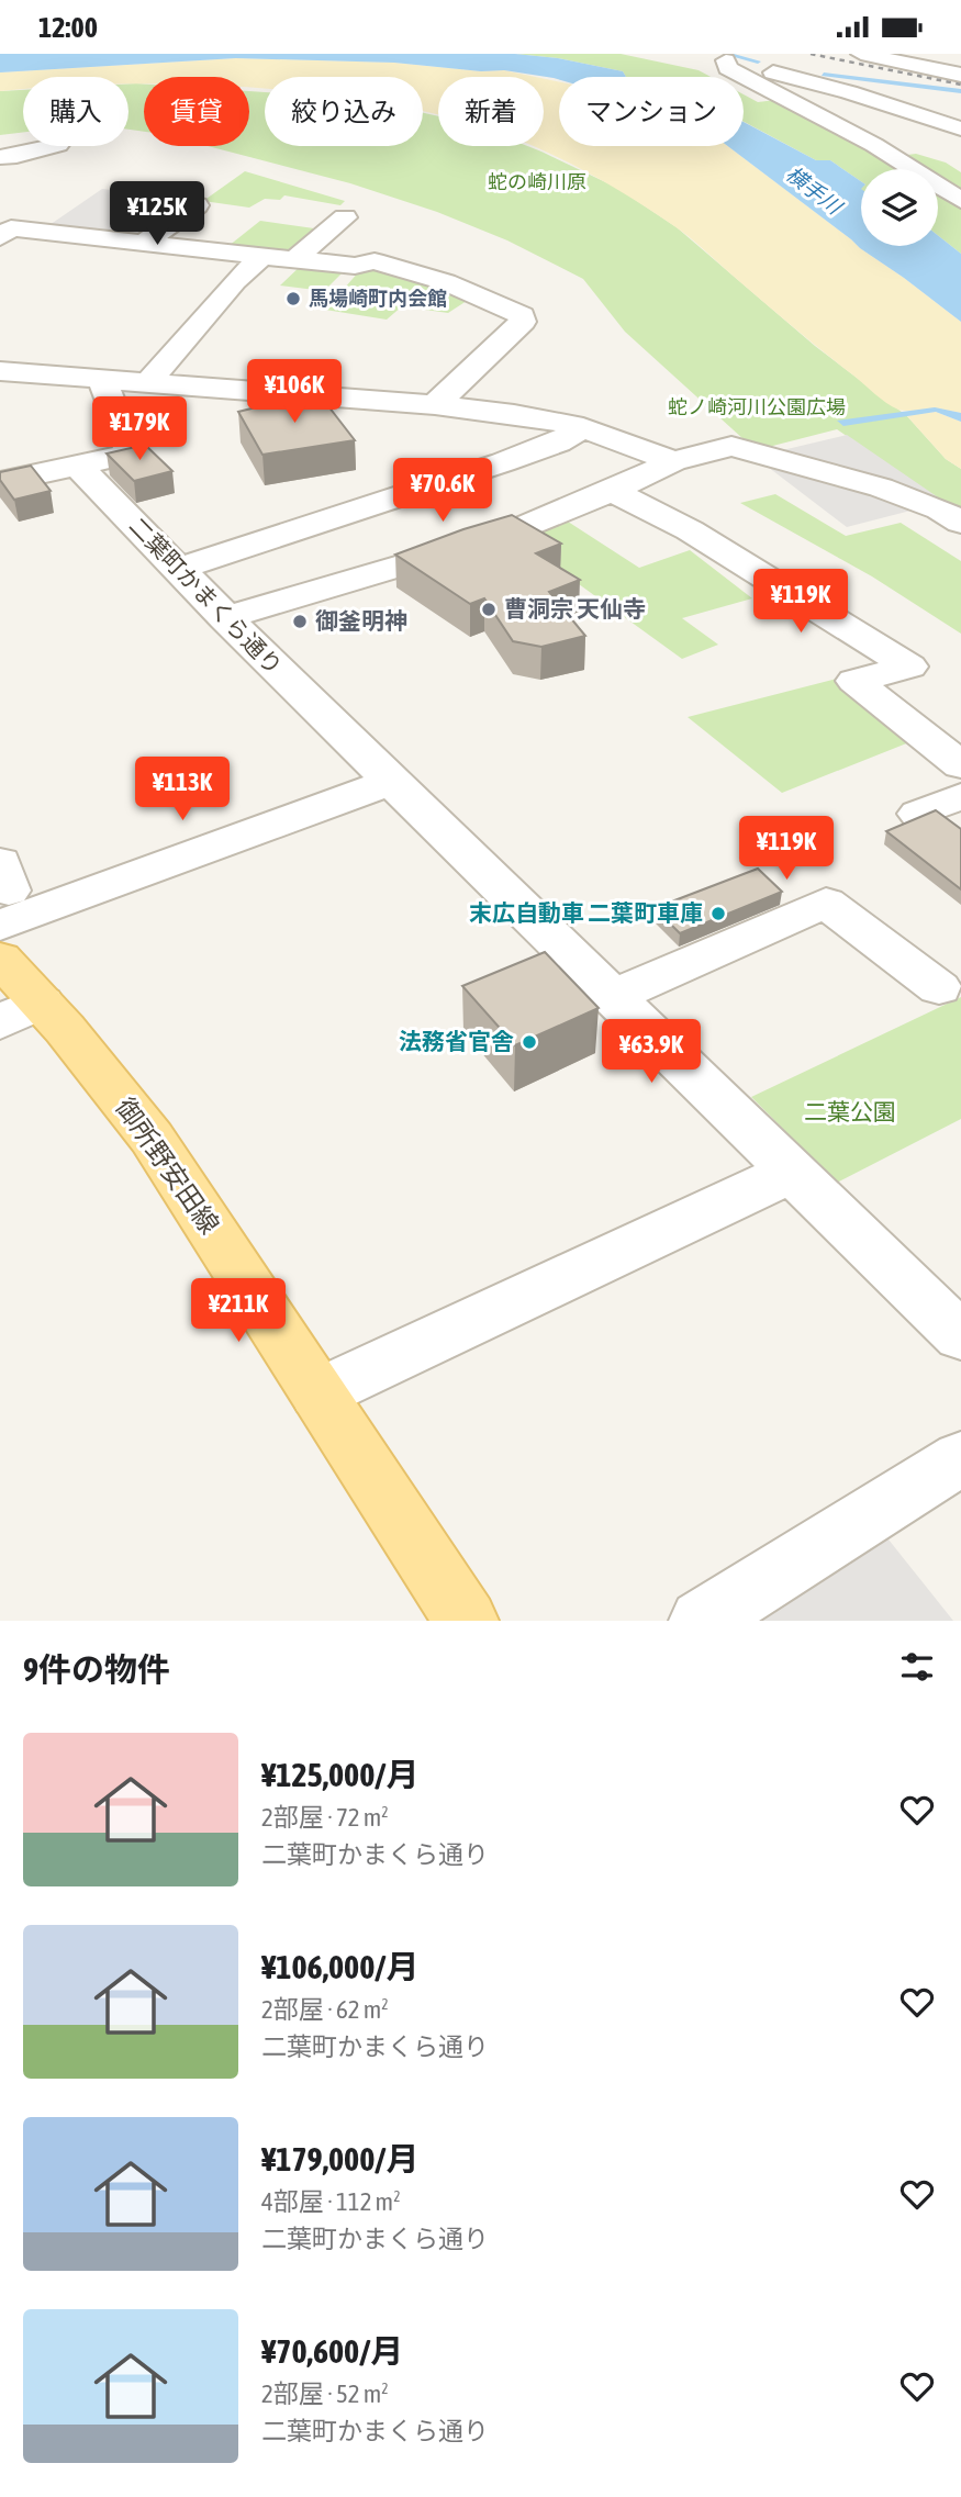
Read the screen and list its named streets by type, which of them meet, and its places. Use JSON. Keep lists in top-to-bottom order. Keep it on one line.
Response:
{"streets":{"main road":["御所野安田線"],"street":["二葉町かまくら通り"]},"water":["横手川"],"parks":["蛇の崎川原","蛇ノ崎河川公園広場","二葉公園"],"places":["馬場崎町内会館","曹洞宗 天仙寺","御釜明神","末広自動車 二葉町車庫","法務省官舎"],"page":{"status":"12:00","chip":["購入","賃貸","絞り込み","新着","マンション"],"price":["¥125K","¥106K","¥179K","¥70.6K","¥119K","¥113K","¥119K","¥63.9K","¥211K"],"heading":"9件の物件","list":[{"name":"¥125,000/月","note":"2部屋 · 72 m² · 二葉町かまくら通り"},{"name":"¥106,000/月","note":"2部屋 · 62 m² · 二葉町かまくら通り"},{"name":"¥179,000/月","note":"4部屋 · 112 m² · 二葉町かまくら通り"},{"name":"¥70,600/月","note":"2部屋 · 52 m² · 二葉町かまくら通り"}]}}
